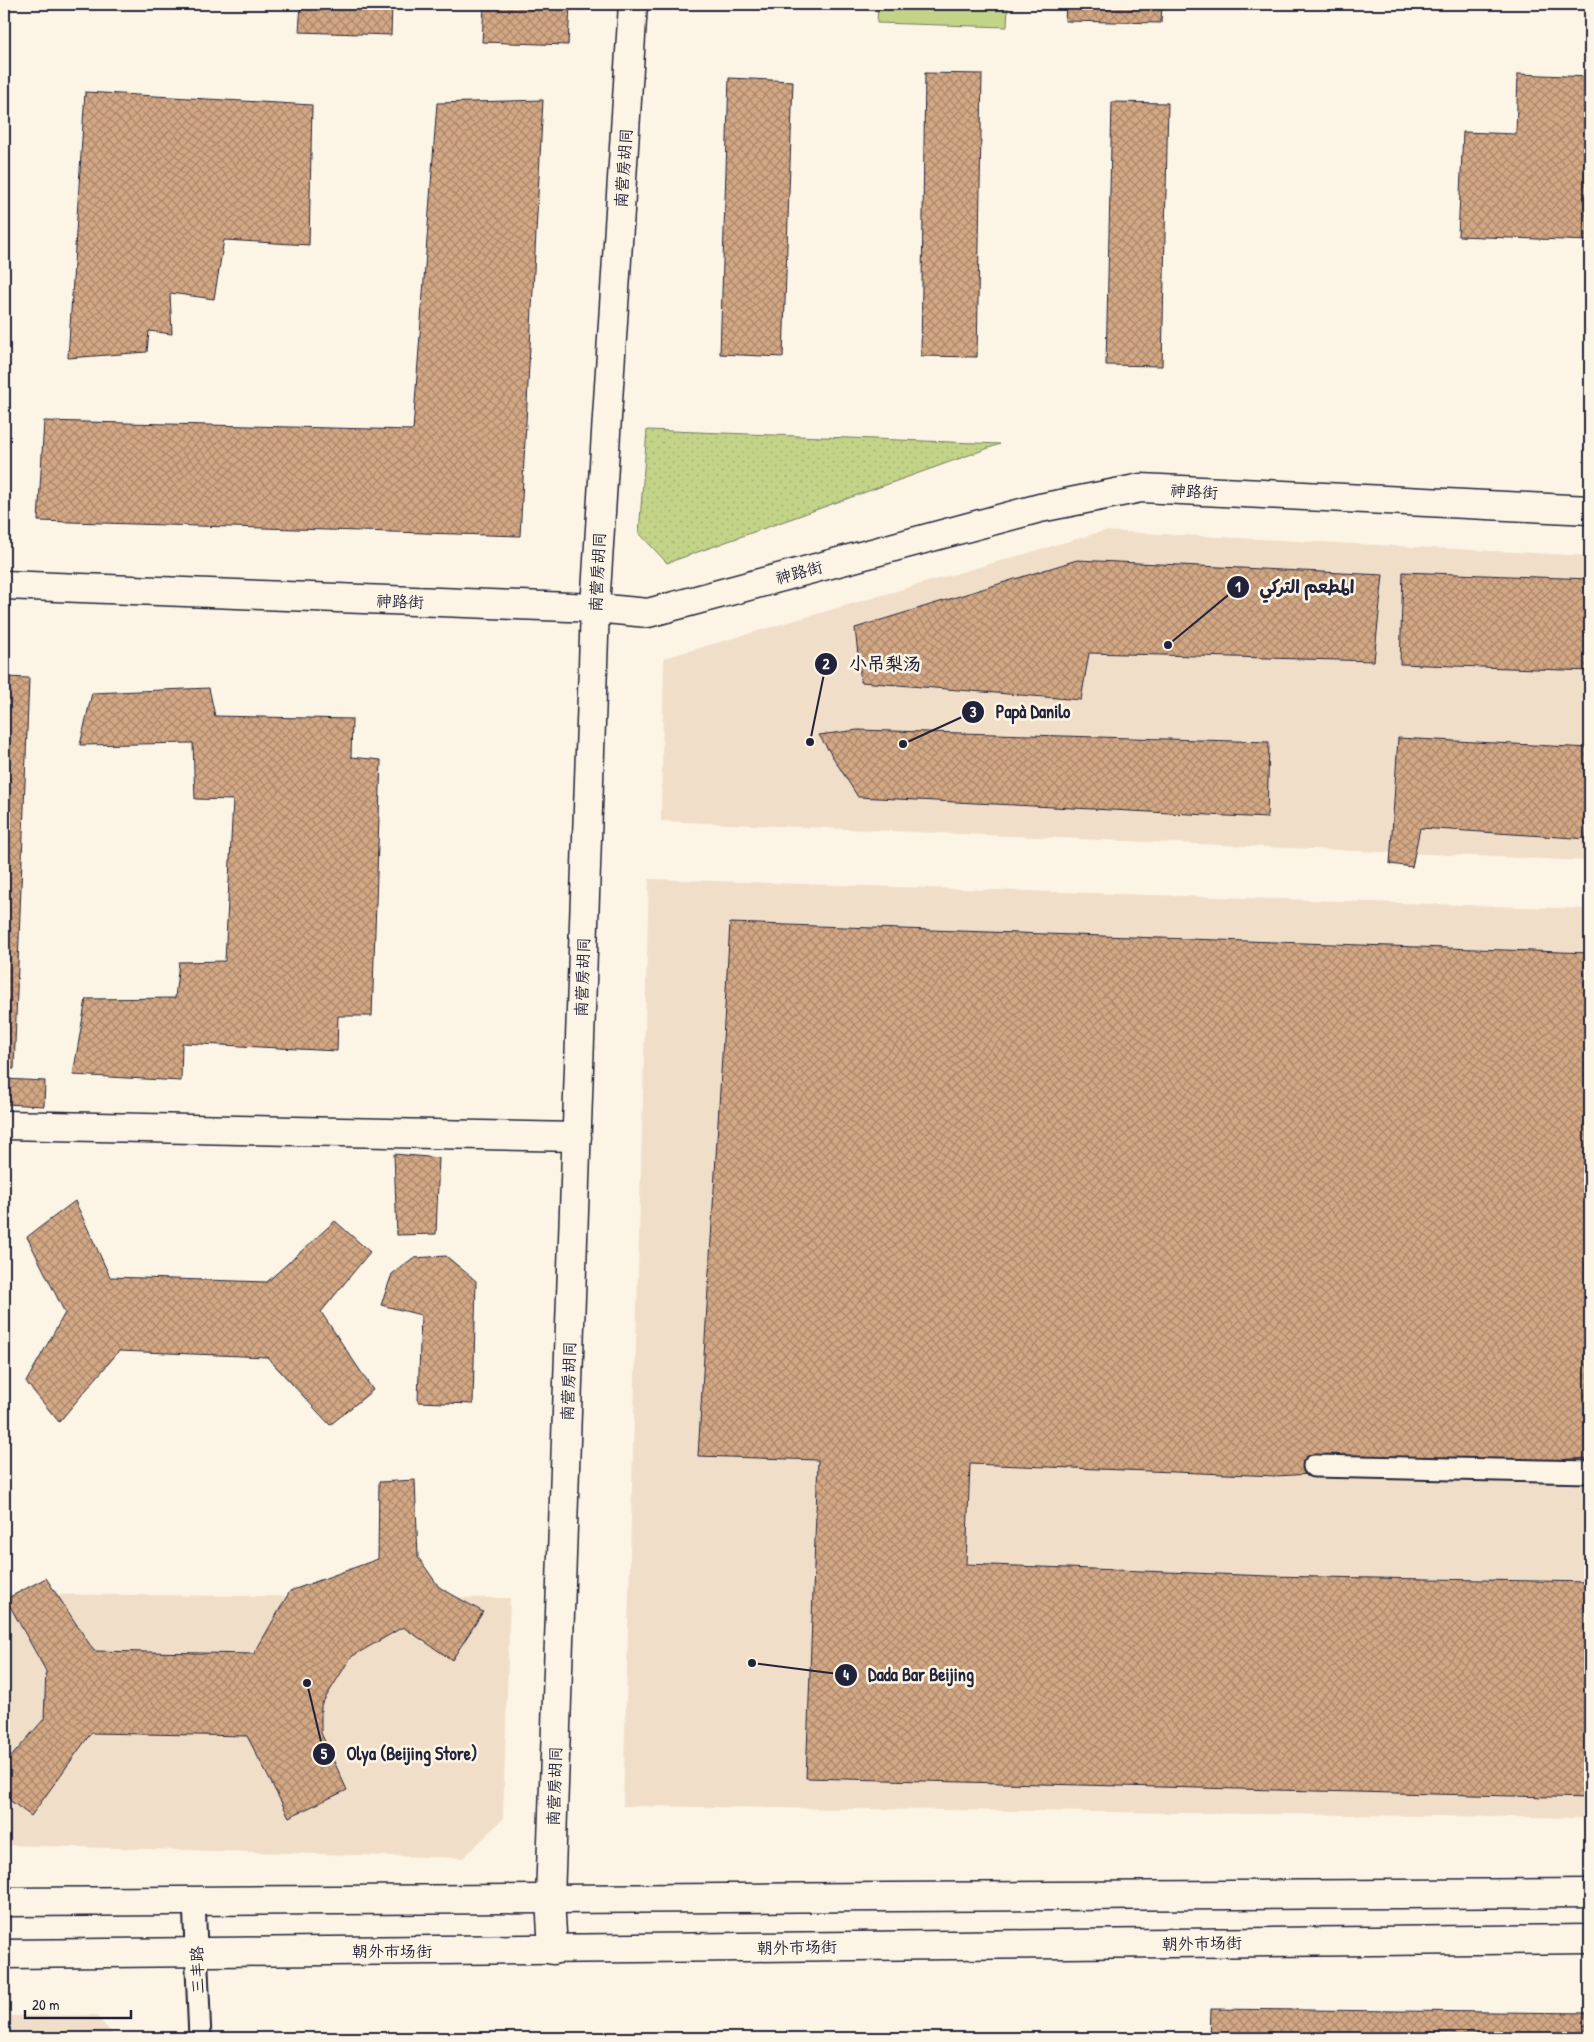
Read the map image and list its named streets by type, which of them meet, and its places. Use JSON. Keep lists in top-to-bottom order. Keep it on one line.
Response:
{"streets":{"street":["南营房胡同","神路街","朝外市场街"],"lane":["三丰路"]},"crossings":[["南营房胡同","神路街"],["南营房胡同","朝外市场街"],["朝外市场街","三丰路"]],"places":["المطعم التركي","小吊梨汤","Papà Danilo","Dada Bar Beijing","Olya (Beijing Store)"],"scale_bar":"20 m"}
